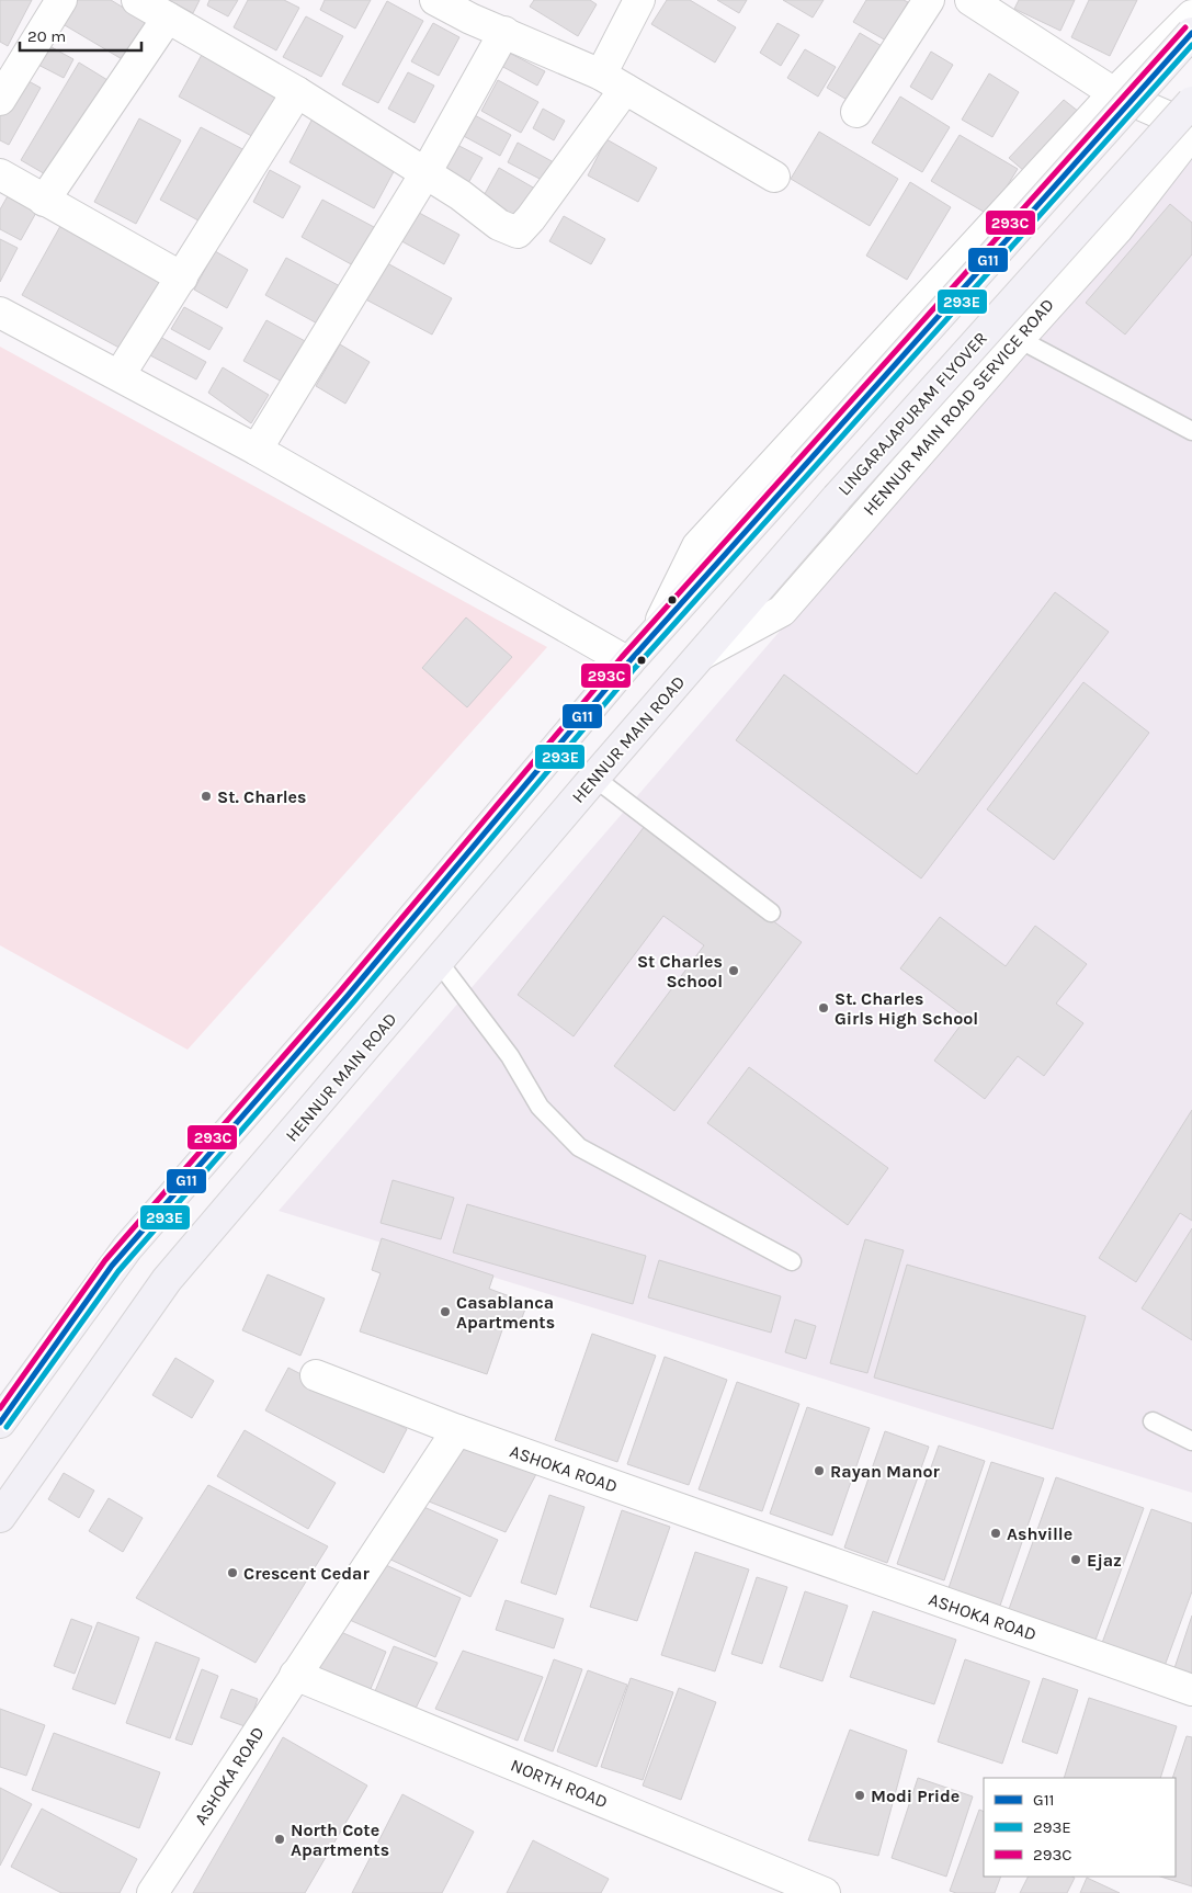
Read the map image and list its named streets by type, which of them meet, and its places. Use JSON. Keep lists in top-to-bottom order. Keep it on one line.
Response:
{"streets":{"main road":["LINGARAJAPURAM FLYOVER","HENNUR MAIN ROAD"],"street":["HENNUR MAIN ROAD SERVICE ROAD","ASHOKA ROAD","NORTH ROAD"]},"crossings":[["HENNUR MAIN ROAD SERVICE ROAD","LINGARAJAPURAM FLYOVER"],["HENNUR MAIN ROAD SERVICE ROAD","HENNUR MAIN ROAD"],["LINGARAJAPURAM FLYOVER","HENNUR MAIN ROAD"],["ASHOKA ROAD","NORTH ROAD"]],"places":["St. Charles","St Charles School","St. Charles Girls High School","Casablanca Apartments","Rayan Manor","Ashville","Ejaz","Crescent Cedar","Modi Pride","North Cote Apartments"],"lines":["transit line 293C","transit line G11","transit line 293E"],"legend":["G11","293E","293C"],"scale_bar":"20 m"}
